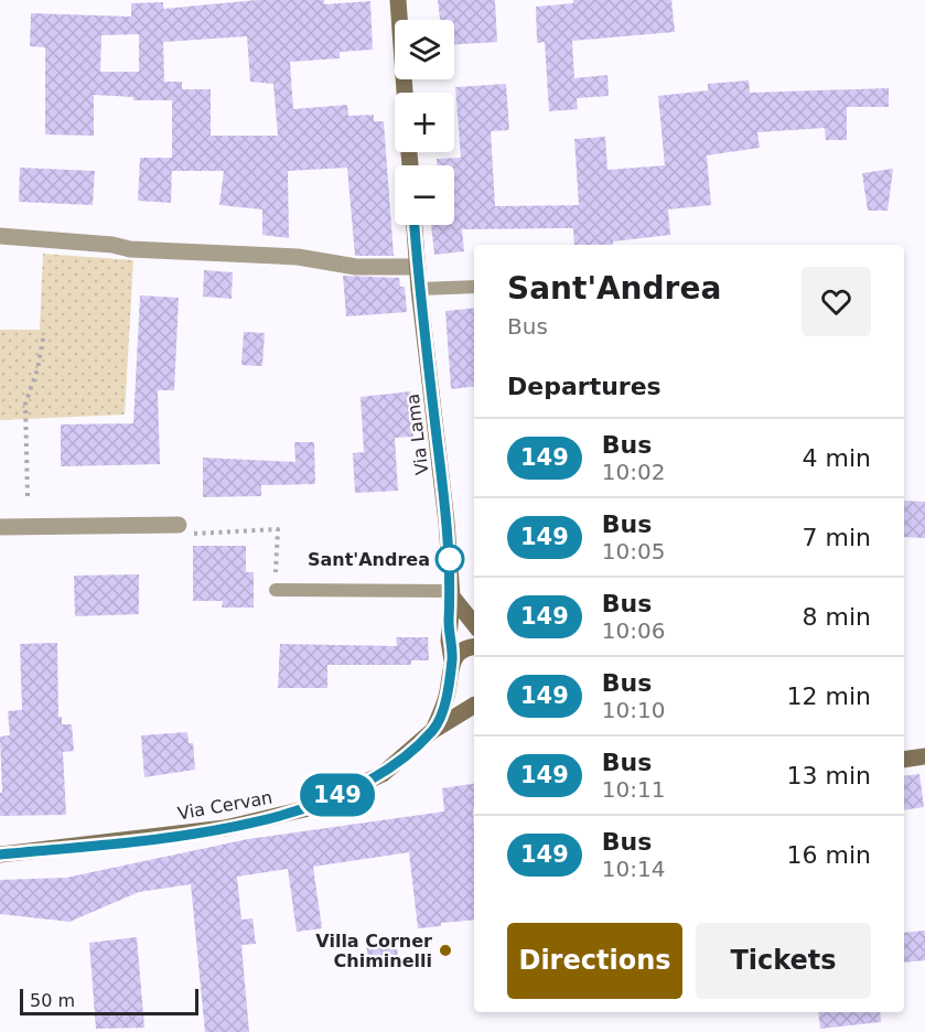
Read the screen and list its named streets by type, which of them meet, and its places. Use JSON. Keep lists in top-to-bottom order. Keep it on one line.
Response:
{"streets":{"street":["Via Lama","Via Cervan"]},"crossings":[["Via Lama","Via Cervan"]],"places":["Sant'Andrea","Villa Corner Chiminelli"],"lines":["bus line 149"],"scale_bar":"50 m","page":{"on_map":"149","map_buttons":["+","−"],"heading":[["Sant'Andrea","Bus"],"Departures"],"list":[{"mark":"149","name":"Bus","note":"10:02","value":"4 min"},{"mark":"149","name":"Bus","note":"10:05","value":"7 min"},{"mark":"149","name":"Bus","note":"10:06","value":"8 min"},{"mark":"149","name":"Bus","note":"10:10","value":"12 min"},{"mark":"149","name":"Bus","note":"10:11","value":"13 min"},{"mark":"149","name":"Bus","note":"10:14","value":"16 min"}],"buttons":["Directions","Tickets"],"scale":"50 m"}}
